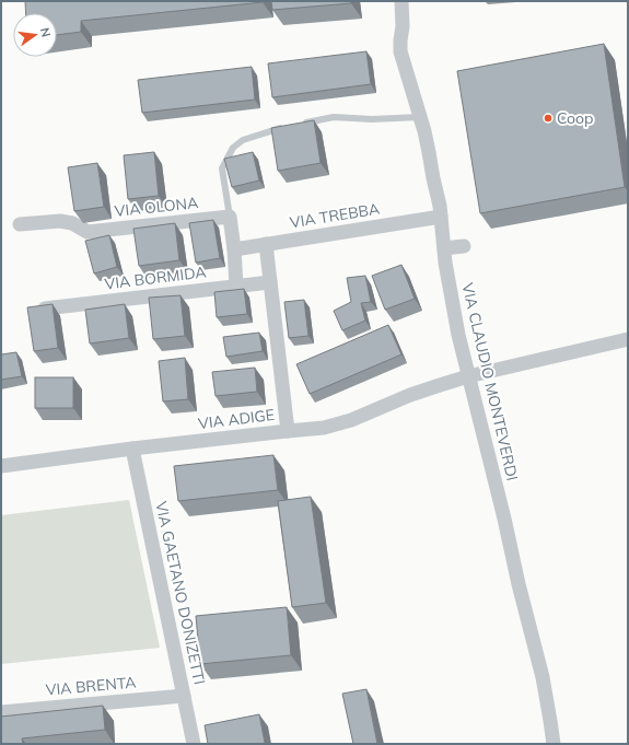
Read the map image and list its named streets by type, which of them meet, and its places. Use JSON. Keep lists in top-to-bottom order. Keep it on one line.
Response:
{"streets":{"street":["VIA OLONA","VIA TREBBA","VIA BORMIDA","VIA CLAUDIO MONTEVERDI","VIA ADIGE","VIA GAETANO DONIZETTI","VIA BRENTA"]},"crossings":[["VIA TREBBA","VIA CLAUDIO MONTEVERDI"],["VIA TREBBA","VIA ADIGE"],["VIA BORMIDA","VIA ADIGE"],["VIA ADIGE","VIA GAETANO DONIZETTI"],["VIA GAETANO DONIZETTI","VIA BRENTA"]],"places":["Coop"],"north":"right"}
